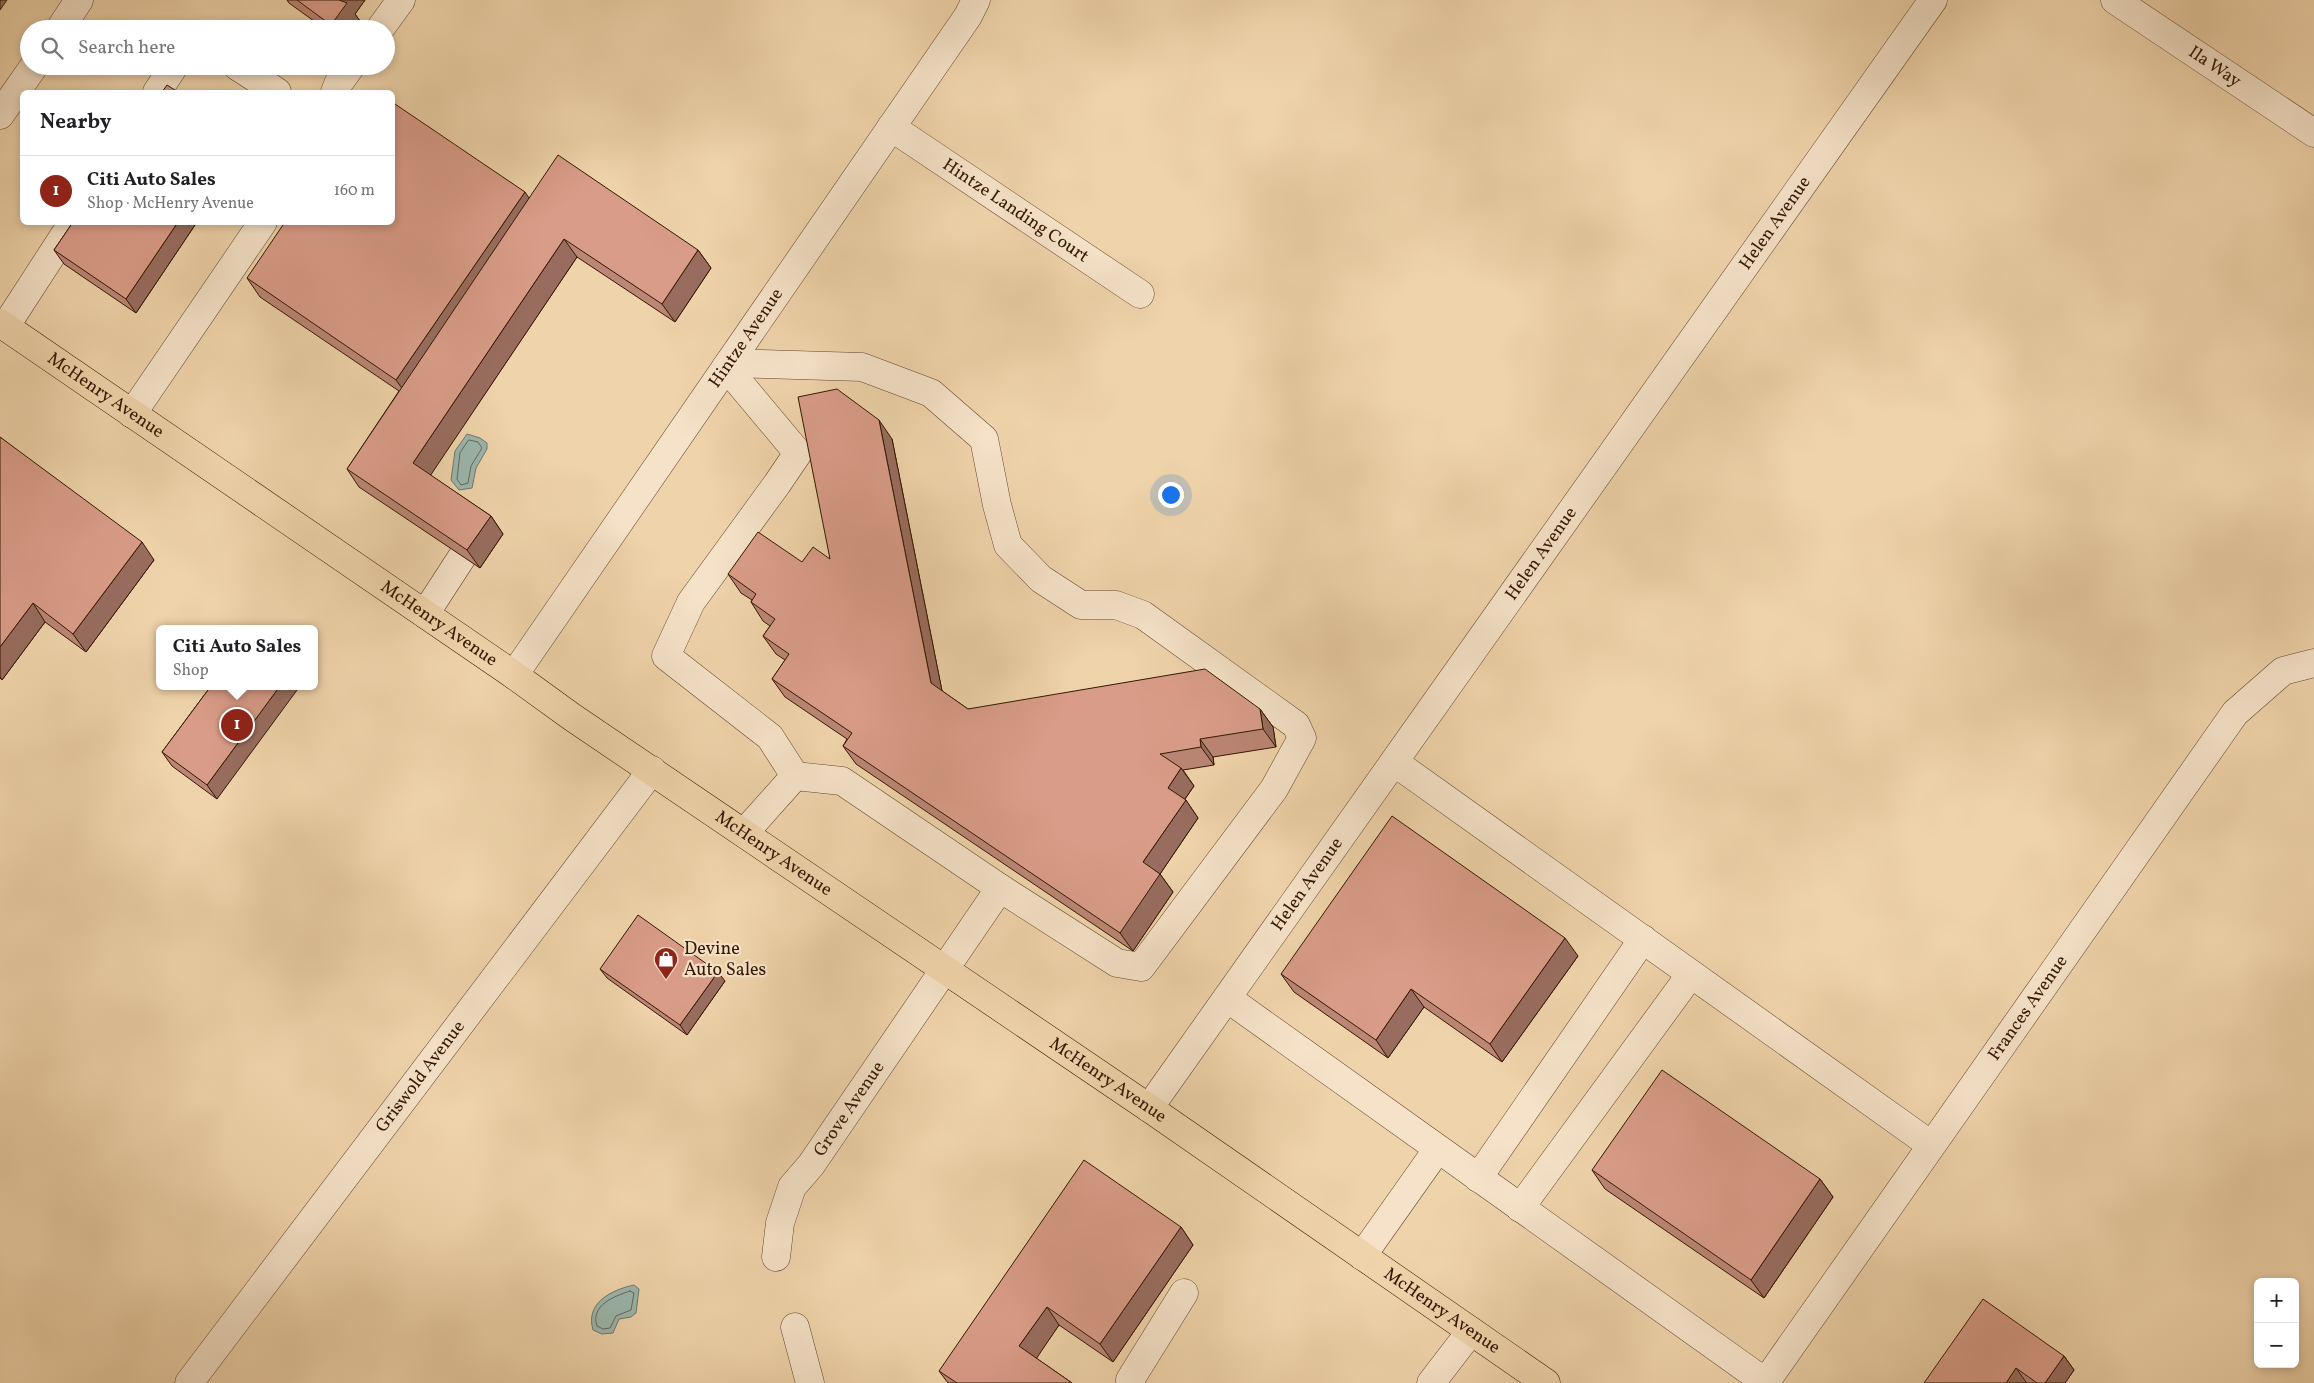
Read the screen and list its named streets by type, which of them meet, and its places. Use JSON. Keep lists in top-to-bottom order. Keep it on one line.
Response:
{"streets":{"main road":["McHenry Avenue"],"street":["Ila Way","Hintze Landing Court","Helen Avenue","Hintze Avenue","Frances Avenue","Griswold Avenue","Grove Avenue"]},"crossings":[["Hintze Landing Court","Hintze Avenue"],["Helen Avenue","McHenry Avenue"],["Hintze Avenue","McHenry Avenue"],["McHenry Avenue","Griswold Avenue"],["McHenry Avenue","Grove Avenue"]],"places":{"shop":["Devine Auto Sales"]},"page":{"search":"Search here","heading":"Nearby","list":[{"mark":"1","name":"Citi Auto Sales","note":"Shop · McHenry Avenue","value":"160 m"}],"popup":["Citi Auto Sales","Shop"],"pins":"1","map_buttons":["+","−"]}}
